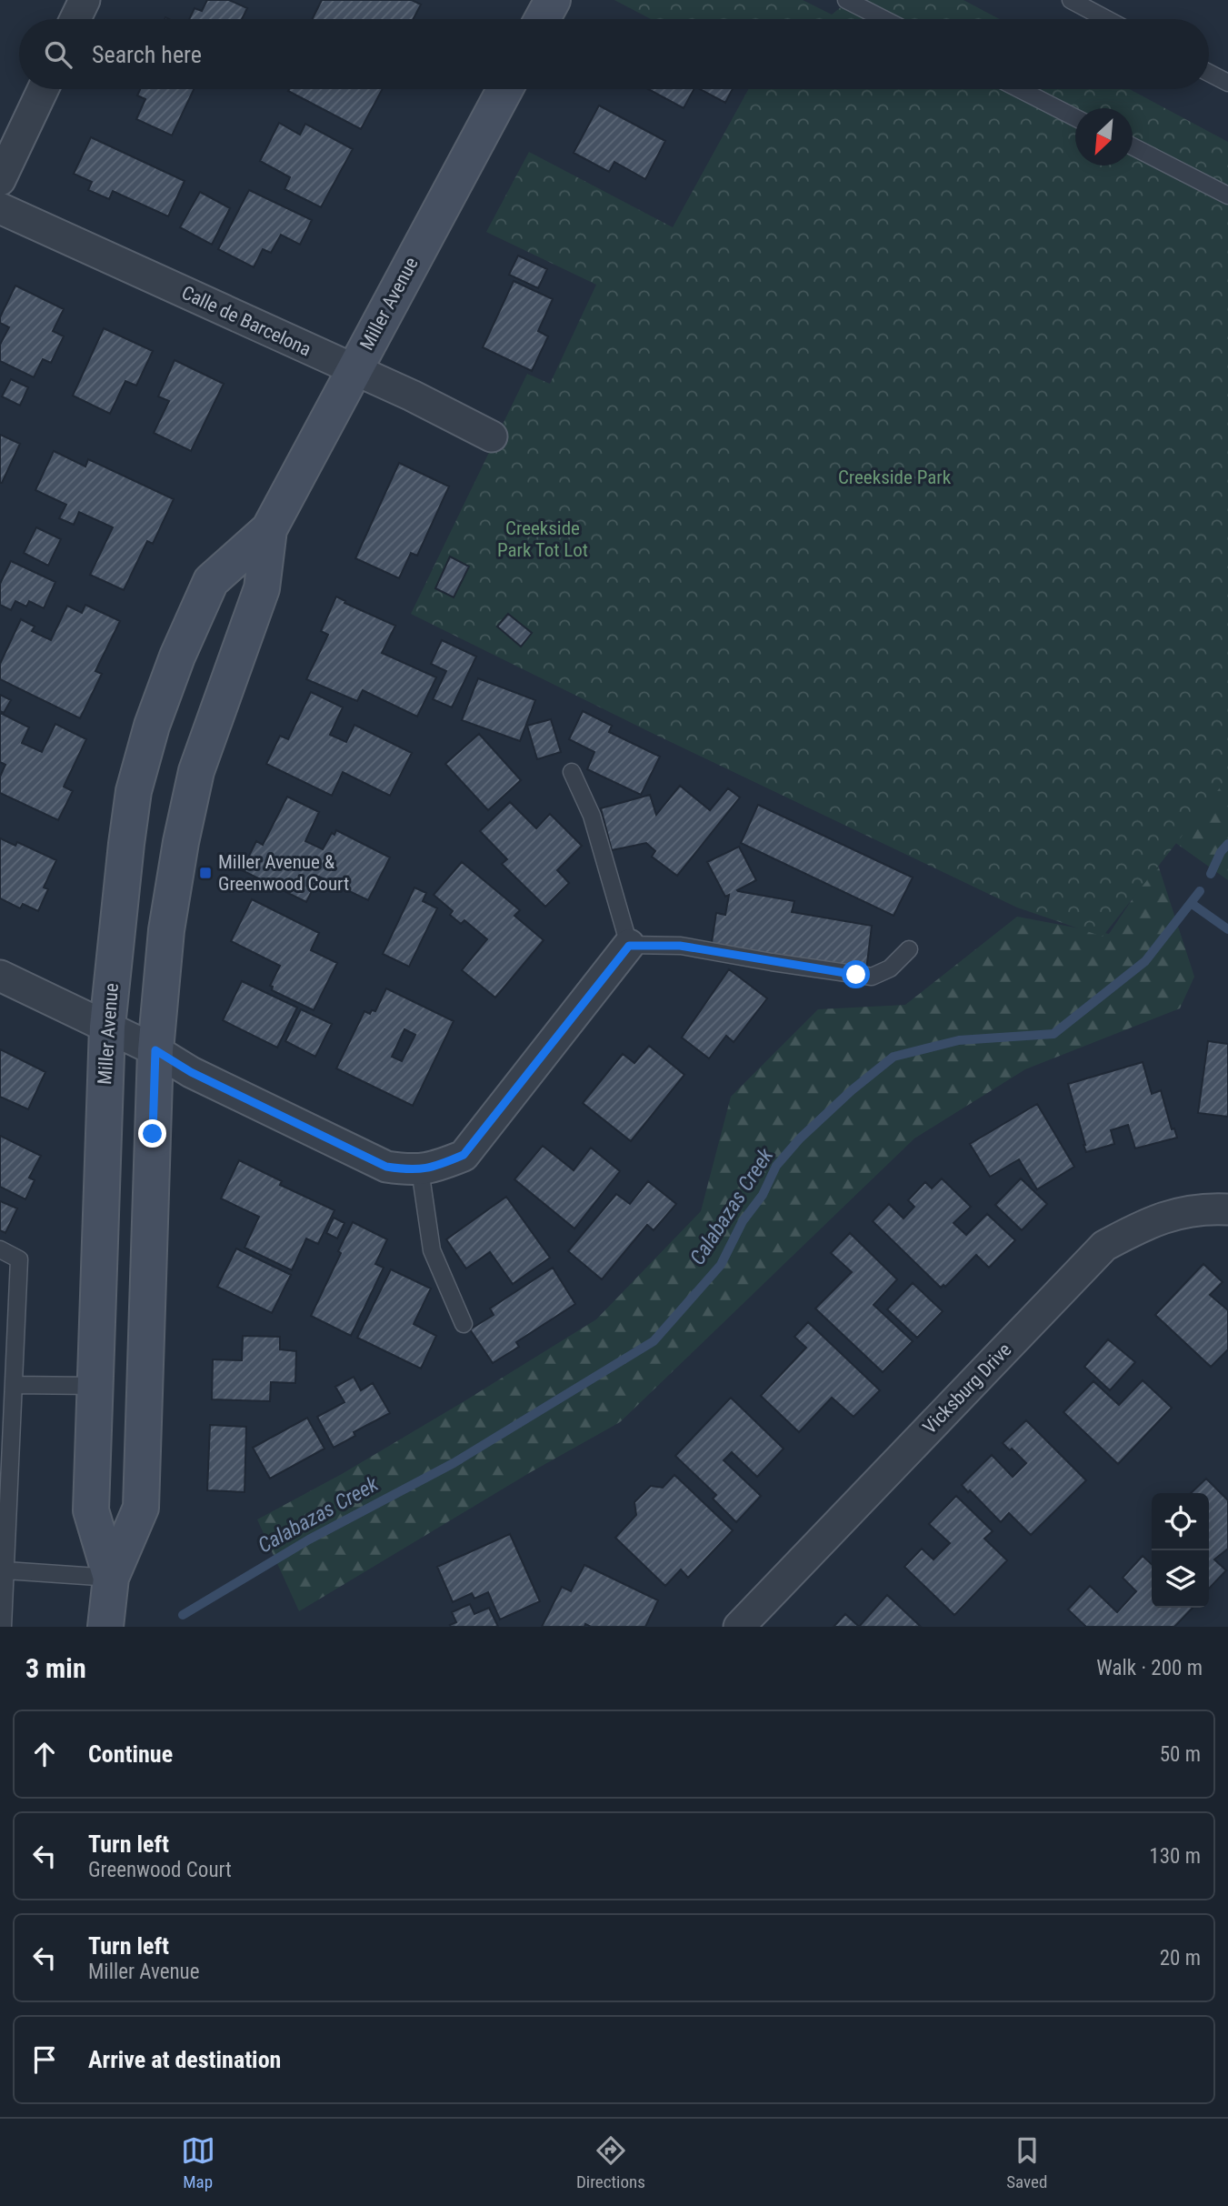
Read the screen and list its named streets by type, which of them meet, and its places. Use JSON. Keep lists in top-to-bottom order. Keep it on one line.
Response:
{"streets":{"main road":["Miller Avenue"],"street":["Calle de Barcelona","Vicksburg Drive"]},"crossings":[["Miller Avenue","Calle de Barcelona"]],"water":["Calabazas Creek"],"parks":["Creekside Park","Creekside Park Tot Lot"],"places":{"transit":["Miller Avenue & Greenwood Court"]},"north":"bottom left","page":{"search":"Search here","heading":["3 min","Walk · 200 m"],"list":[["Continue","50 m"],["Turn left","Greenwood Court","130 m"],["Turn left","Miller Avenue","20 m"],"Arrive at destination"],"nav":["Map","Directions","Saved"]}}
